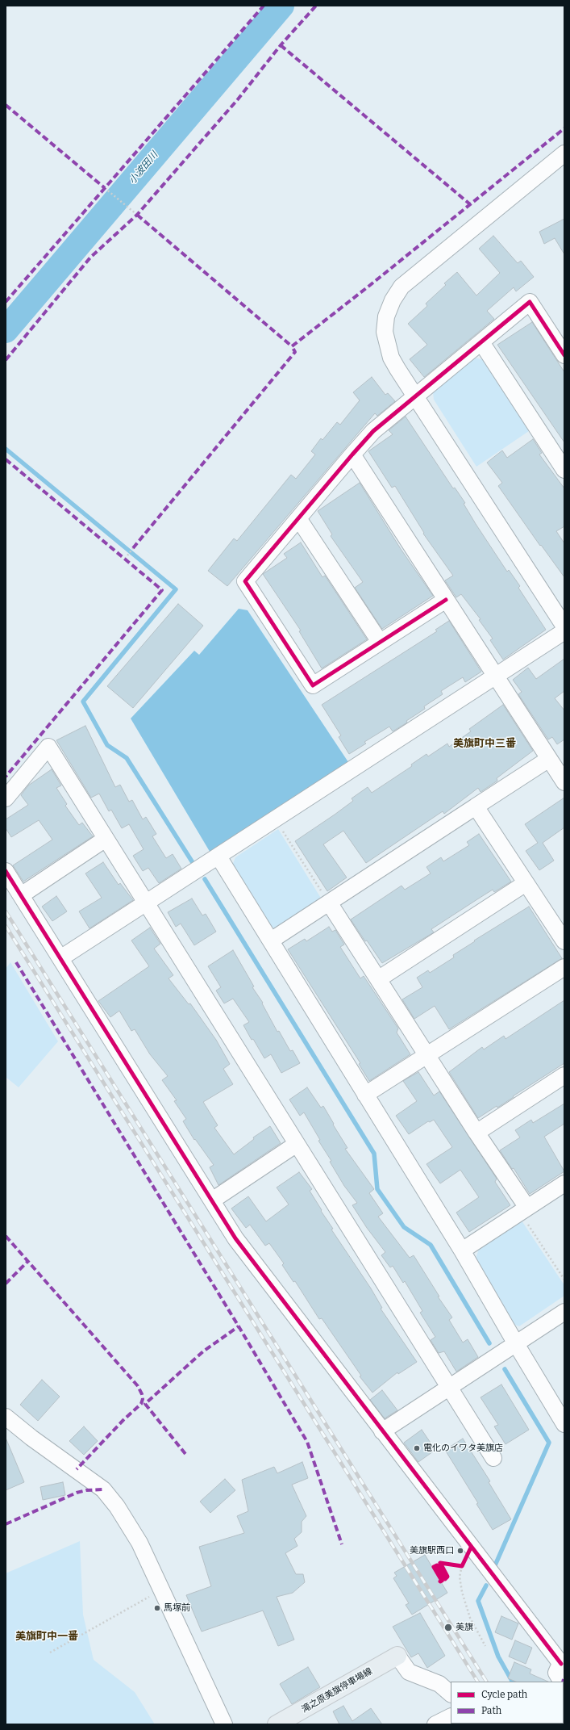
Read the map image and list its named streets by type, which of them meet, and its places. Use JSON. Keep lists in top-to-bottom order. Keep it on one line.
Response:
{"streets":{"main road":["滝之原美旗停車場線"]},"districts":["美旗町中三番","美旗町中一番"],"water":["小波田川"],"places":["電化のイワタ美旗店","美旗駅西口","馬塚前","美旗"],"legend":["Cycle path","Path"]}
